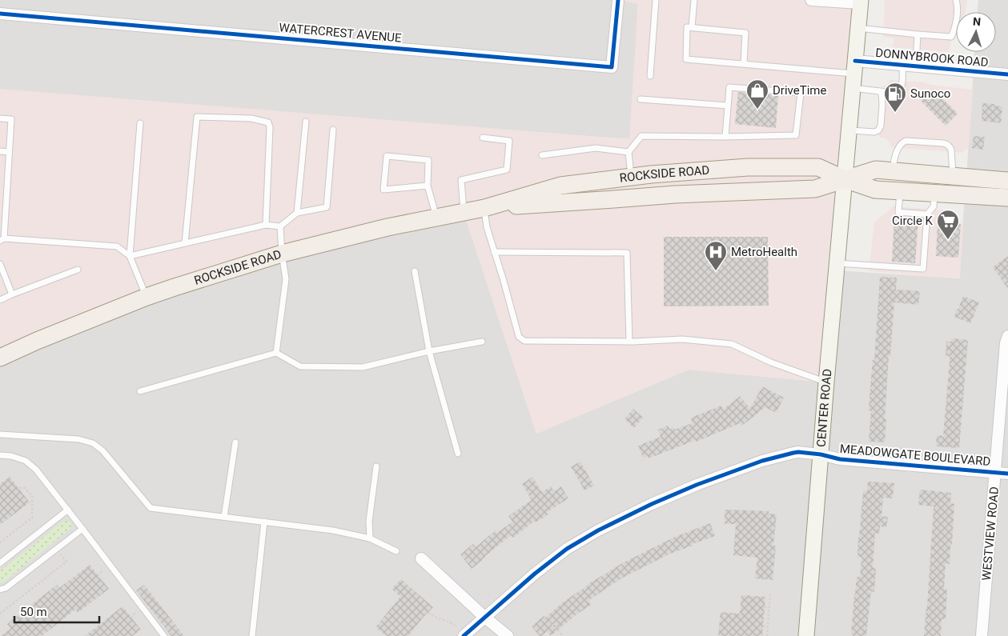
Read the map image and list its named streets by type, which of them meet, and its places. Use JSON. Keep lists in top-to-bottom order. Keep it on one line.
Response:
{"streets":{"main road":["ROCKSIDE ROAD","CENTER ROAD"],"street":["WATERCREST AVENUE","DONNYBROOK ROAD","MEADOWGATE BOULEVARD","WESTVIEW ROAD"]},"crossings":[["DONNYBROOK ROAD","CENTER ROAD"],["ROCKSIDE ROAD","CENTER ROAD"],["CENTER ROAD","MEADOWGATE BOULEVARD"],["MEADOWGATE BOULEVARD","WESTVIEW ROAD"]],"places":{"shop":["DriveTime"],"fuel station":["Sunoco"],"supermarket":["Circle K"],"hospital":["MetroHealth"]},"scale_bar":"50 m","north":"top"}
